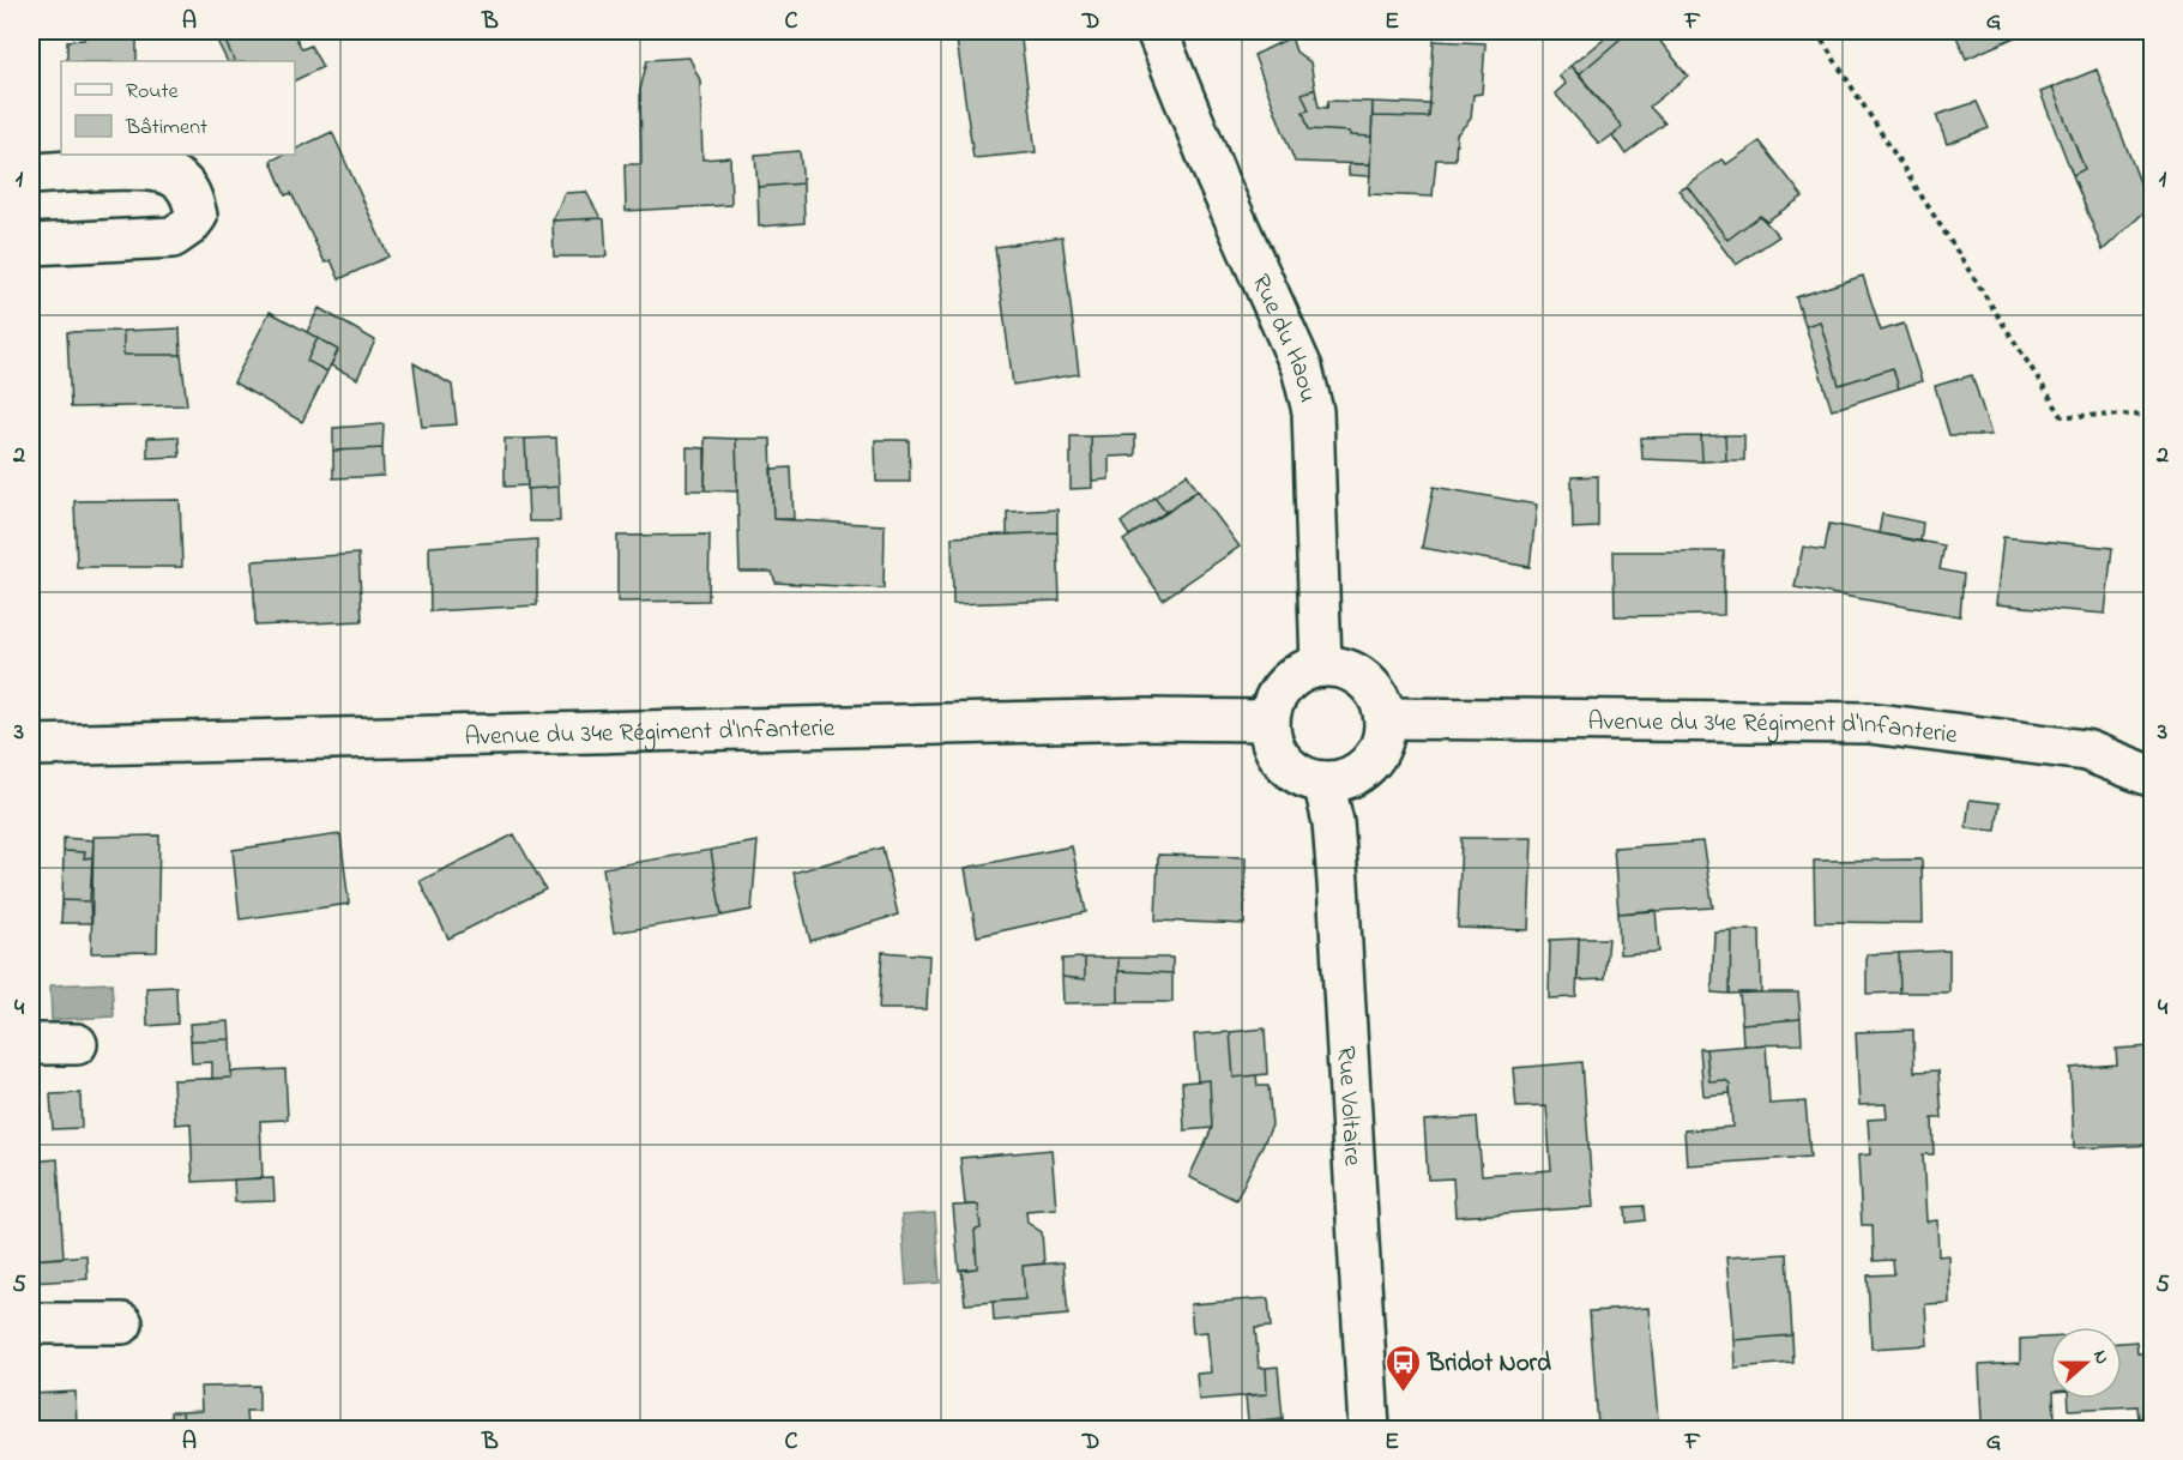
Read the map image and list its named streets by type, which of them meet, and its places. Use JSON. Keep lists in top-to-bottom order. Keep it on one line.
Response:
{"streets":{"street":["Rue du Haou","Avenue du 34e Régiment d'Infanterie","Rue Voltaire"]},"crossings":[["Rue du Haou","Avenue du 34e Régiment d'Infanterie"],["Rue du Haou","Rue Voltaire"],["Avenue du 34e Régiment d'Infanterie","Rue Voltaire"]],"places":{"bus stop":["Bridot Nord"]},"legend":["Route","Bâtiment"],"north":"right","grid":{"columns":["A","B","C","D","E","F","G"],"rows":["1","2","3","4","5"]}}
